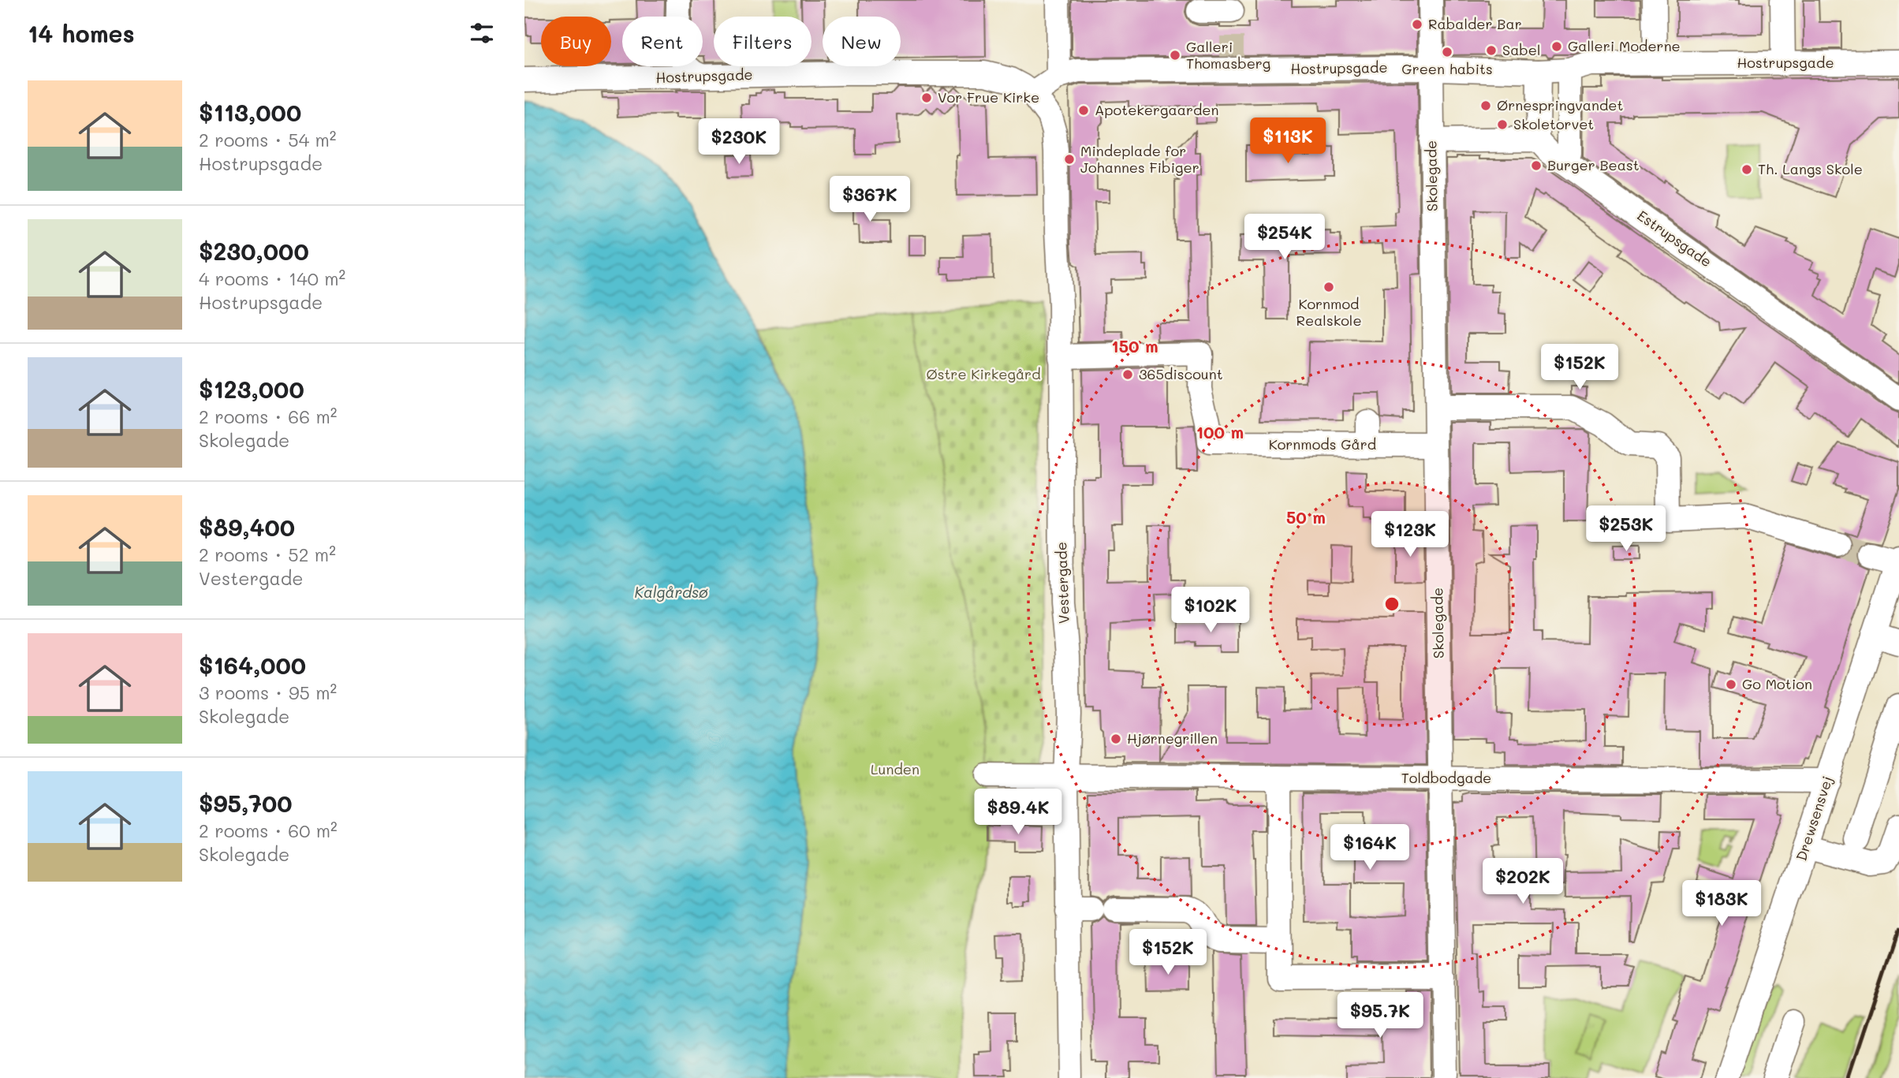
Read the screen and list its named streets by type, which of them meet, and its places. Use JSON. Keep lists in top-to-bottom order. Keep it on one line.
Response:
{"streets":{"street":["Hostrupsgade","Skolegade","Estrupsgade","Kornmods Gård","Vestergade","Toldbodgade","Drewsensvej"]},"crossings":[["Hostrupsgade","Skolegade"],["Hostrupsgade","Vestergade"],["Skolegade","Kornmods Gård"],["Skolegade","Toldbodgade"],["Kornmods Gård","Vestergade"],["Vestergade","Toldbodgade"],["Toldbodgade","Drewsensvej"]],"water":["Kalgårdsø"],"parks":["Østre Kirkegård","Lunden"],"places":["Rabalder Bar","Galleri Moderne","Sabel","Green habits","Galleri Thomasberg","Vor Frue Kirke","Ørnespringvandet","Apotekergaarden","Skoletorvet","Mindeplade for Johannes Fibiger","Burger Beast","Th. Langs Skole","Kornmod Realskole","365discount","Go Motion","Hjørnegrillen"],"page":{"heading":"14 homes","chip":["Buy","Rent","Filters","New"],"list":[{"name":"$113,000","note":"2 rooms · 54 m² · Hostrupsgade"},{"name":"$230,000","note":"4 rooms · 140 m² · Hostrupsgade"},{"name":"$123,000","note":"2 rooms · 66 m² · Skolegade"},{"name":"$89,400","note":"2 rooms · 52 m² · Vestergade"},{"name":"$164,000","note":"3 rooms · 95 m² · Skolegade"},{"name":"$95,700","note":"2 rooms · 60 m² · Skolegade"}],"price":["$113K","$230K","$367K","$254K","$152K","$253K","$123K","$102K","$89.4K","$164K","$202K","$183K","$152K","$95.7K"]},"rings":["150 m","100 m","50 m"]}
